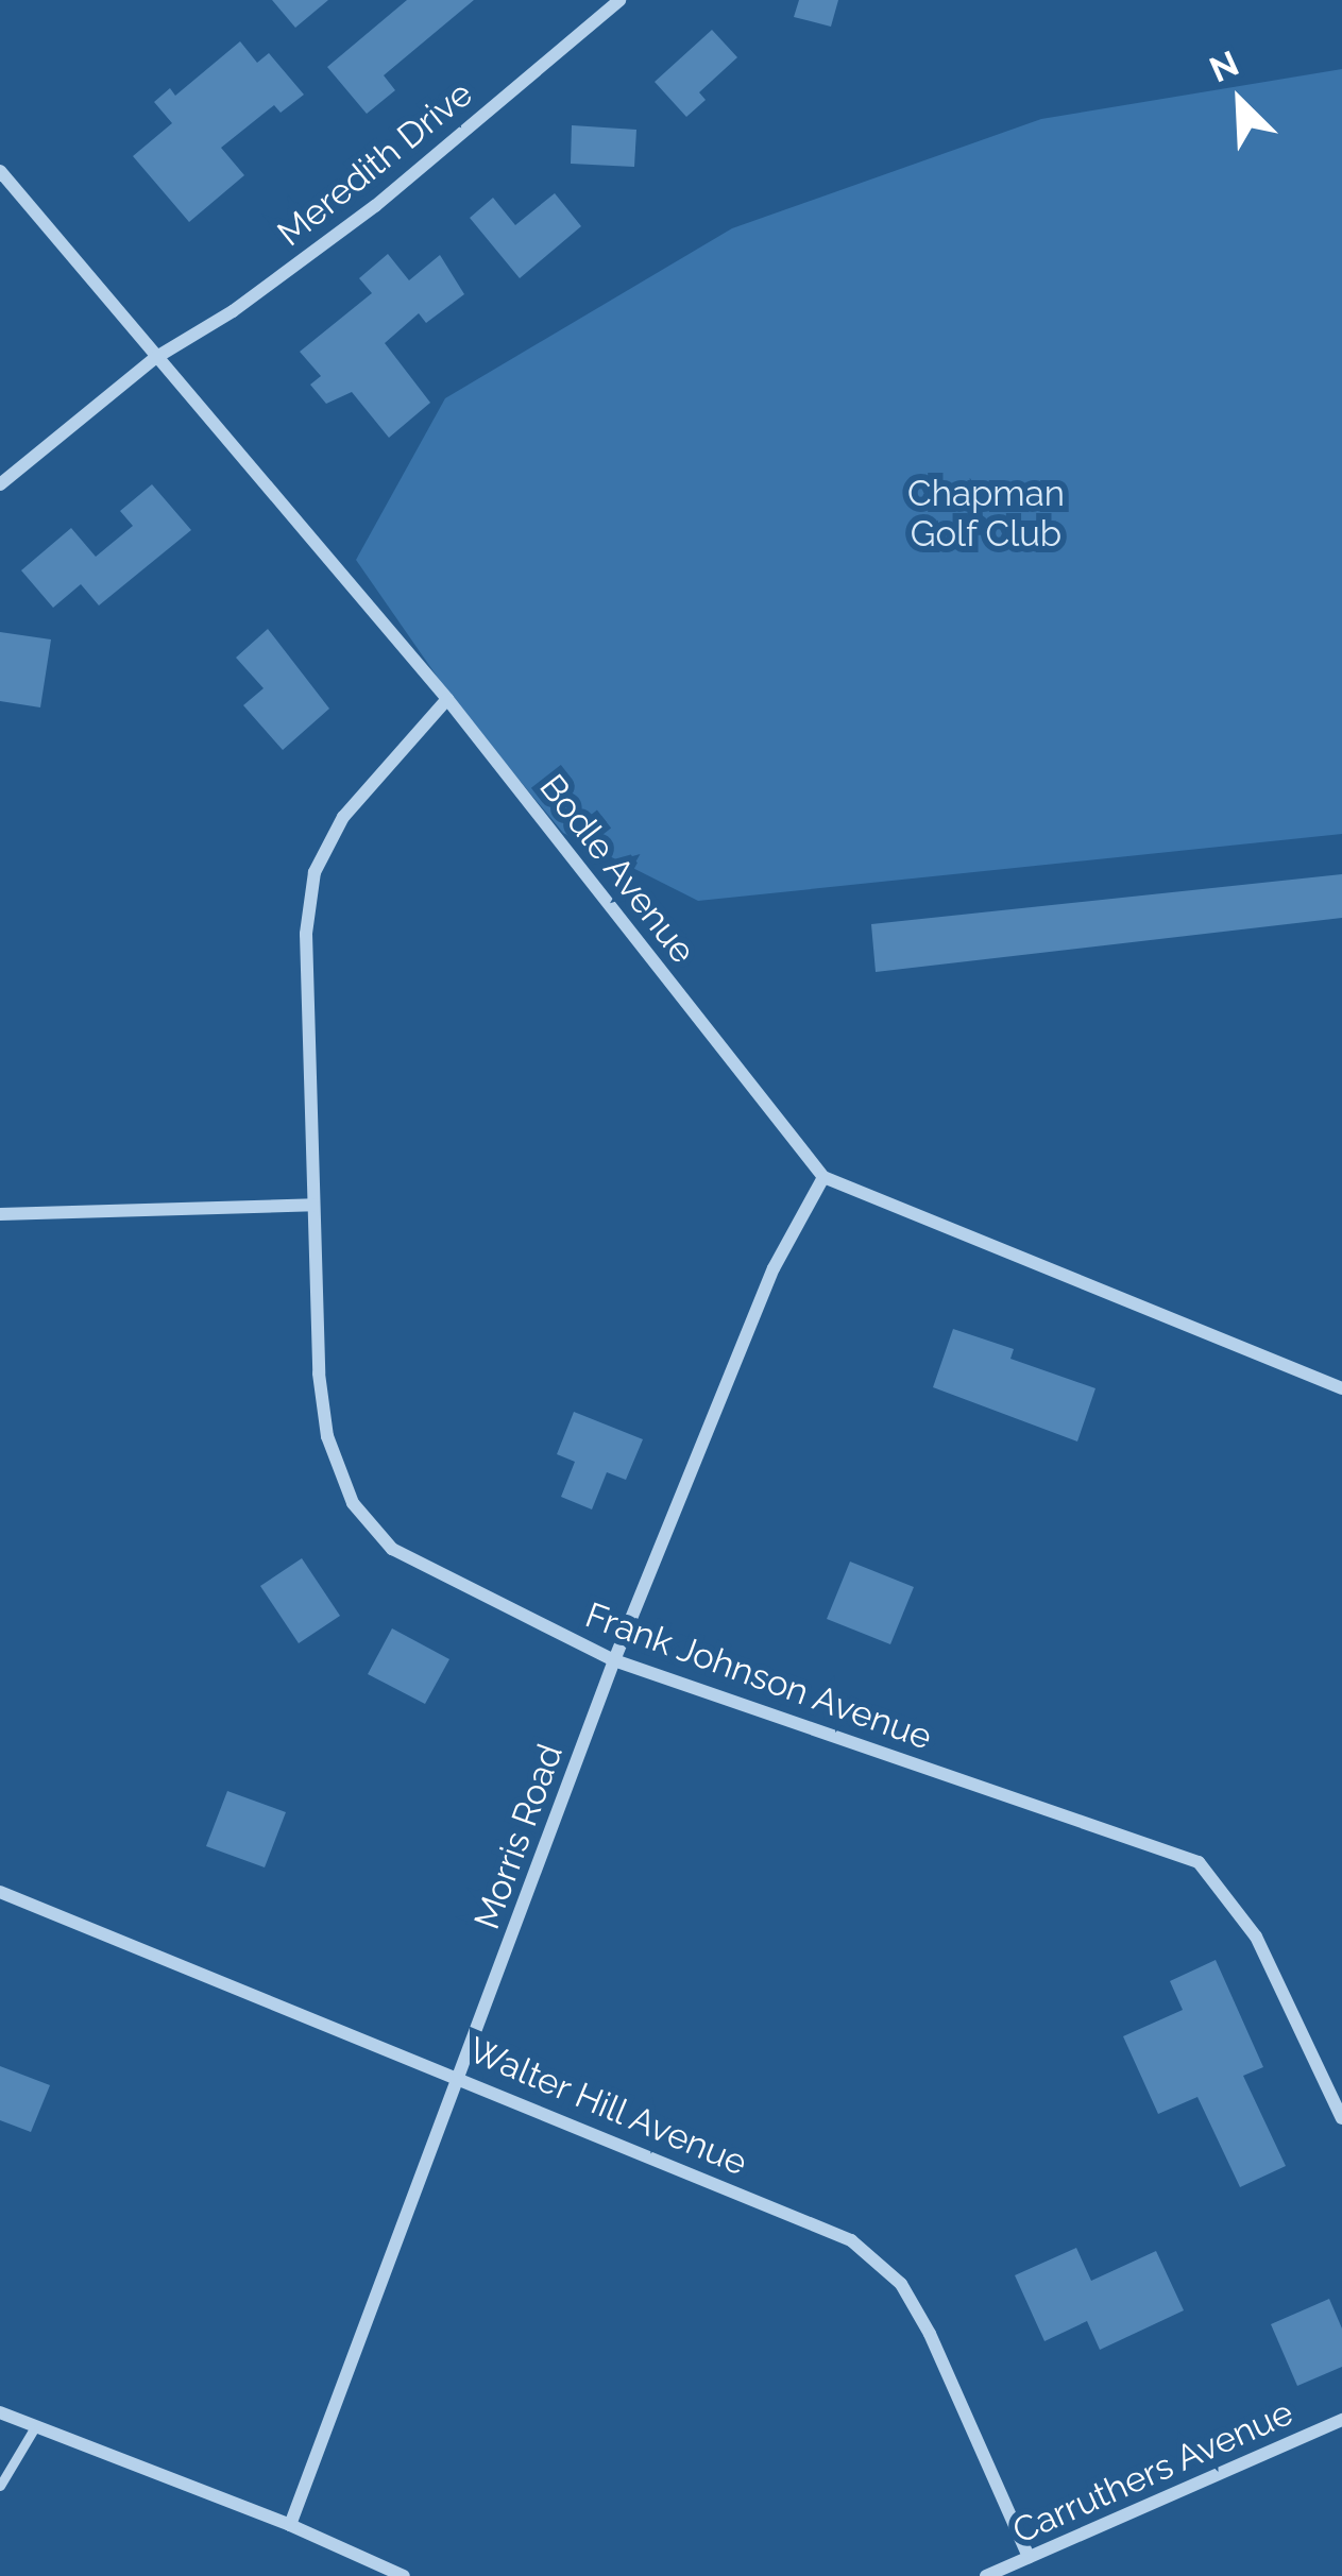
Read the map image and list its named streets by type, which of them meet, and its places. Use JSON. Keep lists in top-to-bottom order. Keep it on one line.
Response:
{"streets":{"street":["Meredith Drive","Bodle Avenue","Frank Johnson Avenue","Morris Road","Walter Hill Avenue","Carruthers Avenue"]},"crossings":[["Meredith Drive","Bodle Avenue"],["Bodle Avenue","Frank Johnson Avenue"],["Bodle Avenue","Morris Road"],["Frank Johnson Avenue","Morris Road"],["Morris Road","Walter Hill Avenue"],["Walter Hill Avenue","Carruthers Avenue"]],"parks":["Chapman Golf Club"],"north":"top left"}
